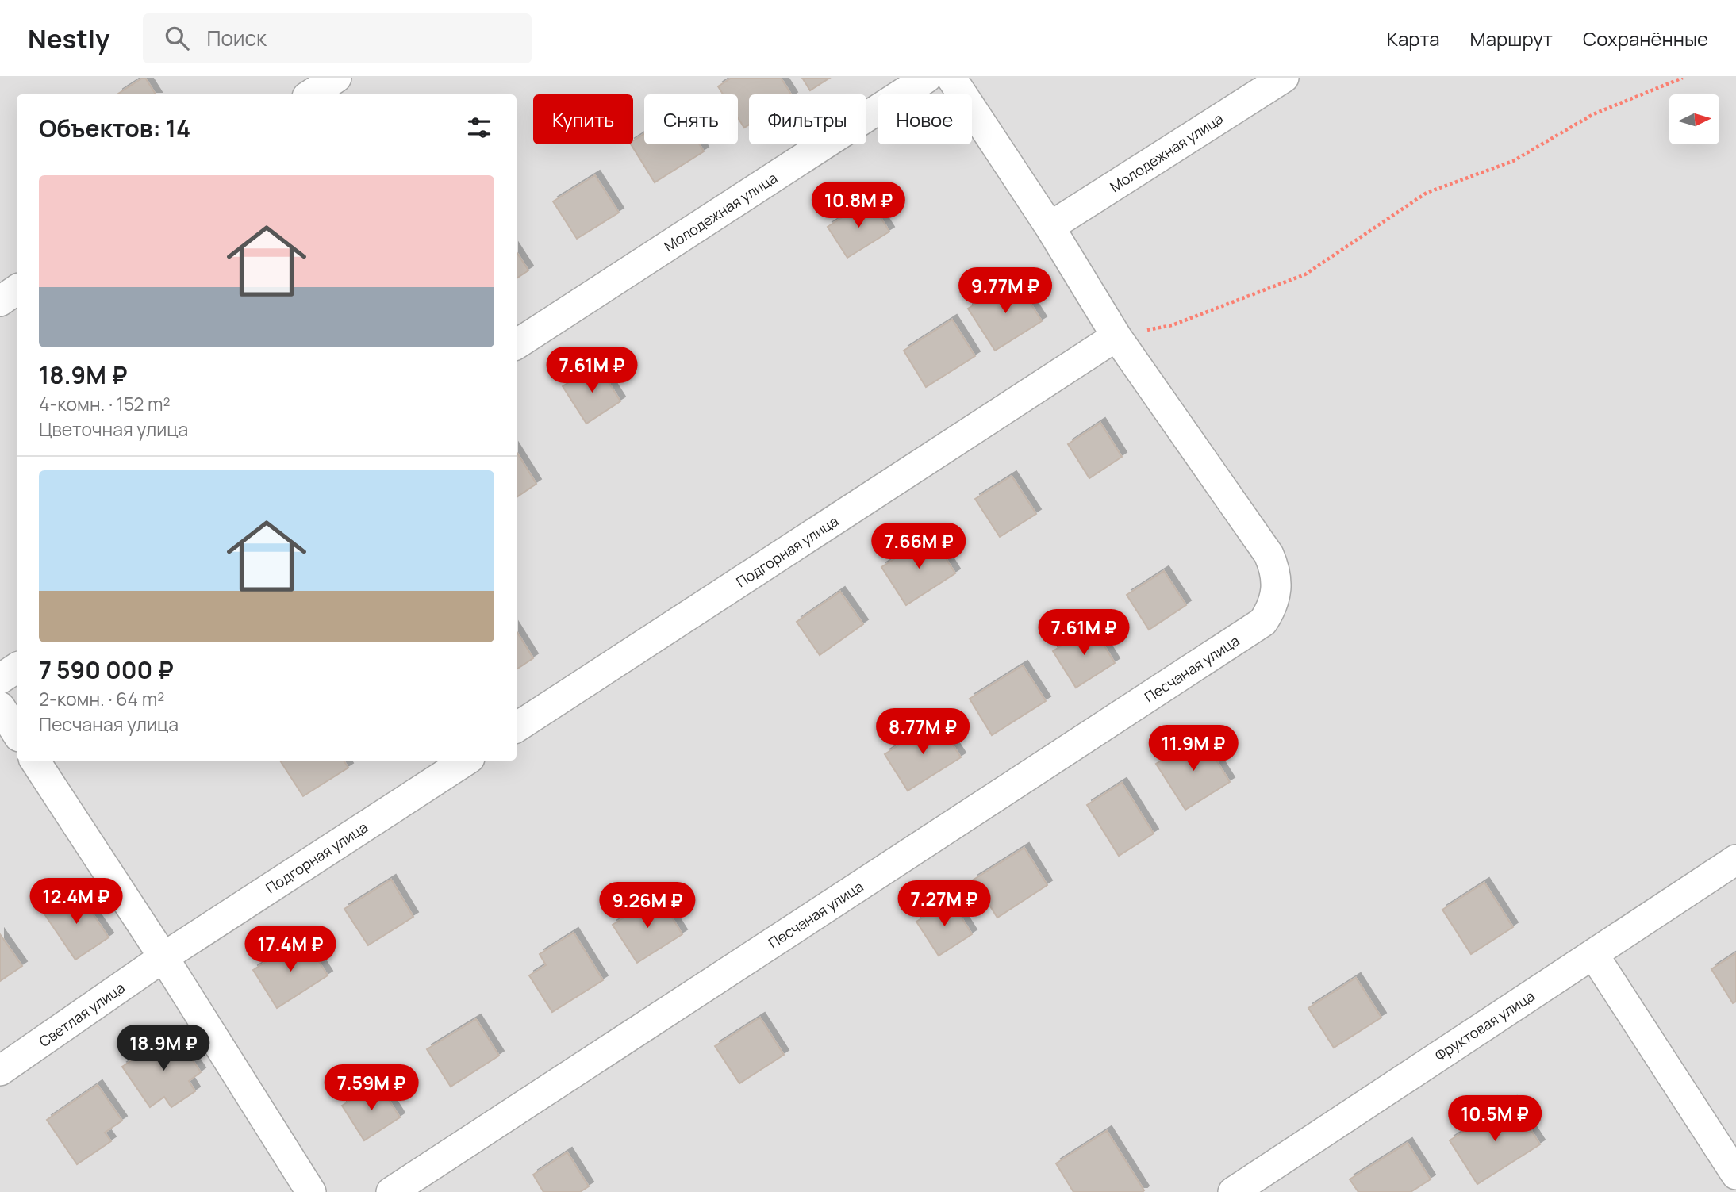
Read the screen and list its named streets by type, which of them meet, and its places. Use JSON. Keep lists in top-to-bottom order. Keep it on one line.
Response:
{"streets":{"street":["Молодежная улица","Подгорная улица","Песчаная улица","Светлая улица","Фруктовая улица"]},"crossings":[["Молодежная улица","Песчаная улица"],["Подгорная улица","Песчаная улица"],["Подгорная улица","Светлая улица"]],"north":"right","page":{"header":"Nestly","search":"Поиск","nav":["Карта","Маршрут","Сохранённые"],"chip":["Купить","Снять","Фильтры","Новое"],"heading":"Объектов: 14","list":[{"name":"18.9M ₽","note":"4-комн. · 152 m² · Цветочная улица"},{"name":"7 590 000 ₽","note":"2-комн. · 64 m² · Песчаная улица"}],"price":["10.8M ₽","9.77M ₽","7.61M ₽","7.66M ₽","7.61M ₽","8.77M ₽","11.9M ₽","12.4M ₽","7.27M ₽","9.26M ₽","17.4M ₽","18.9M ₽","7.59M ₽","10.5M ₽"]}}
